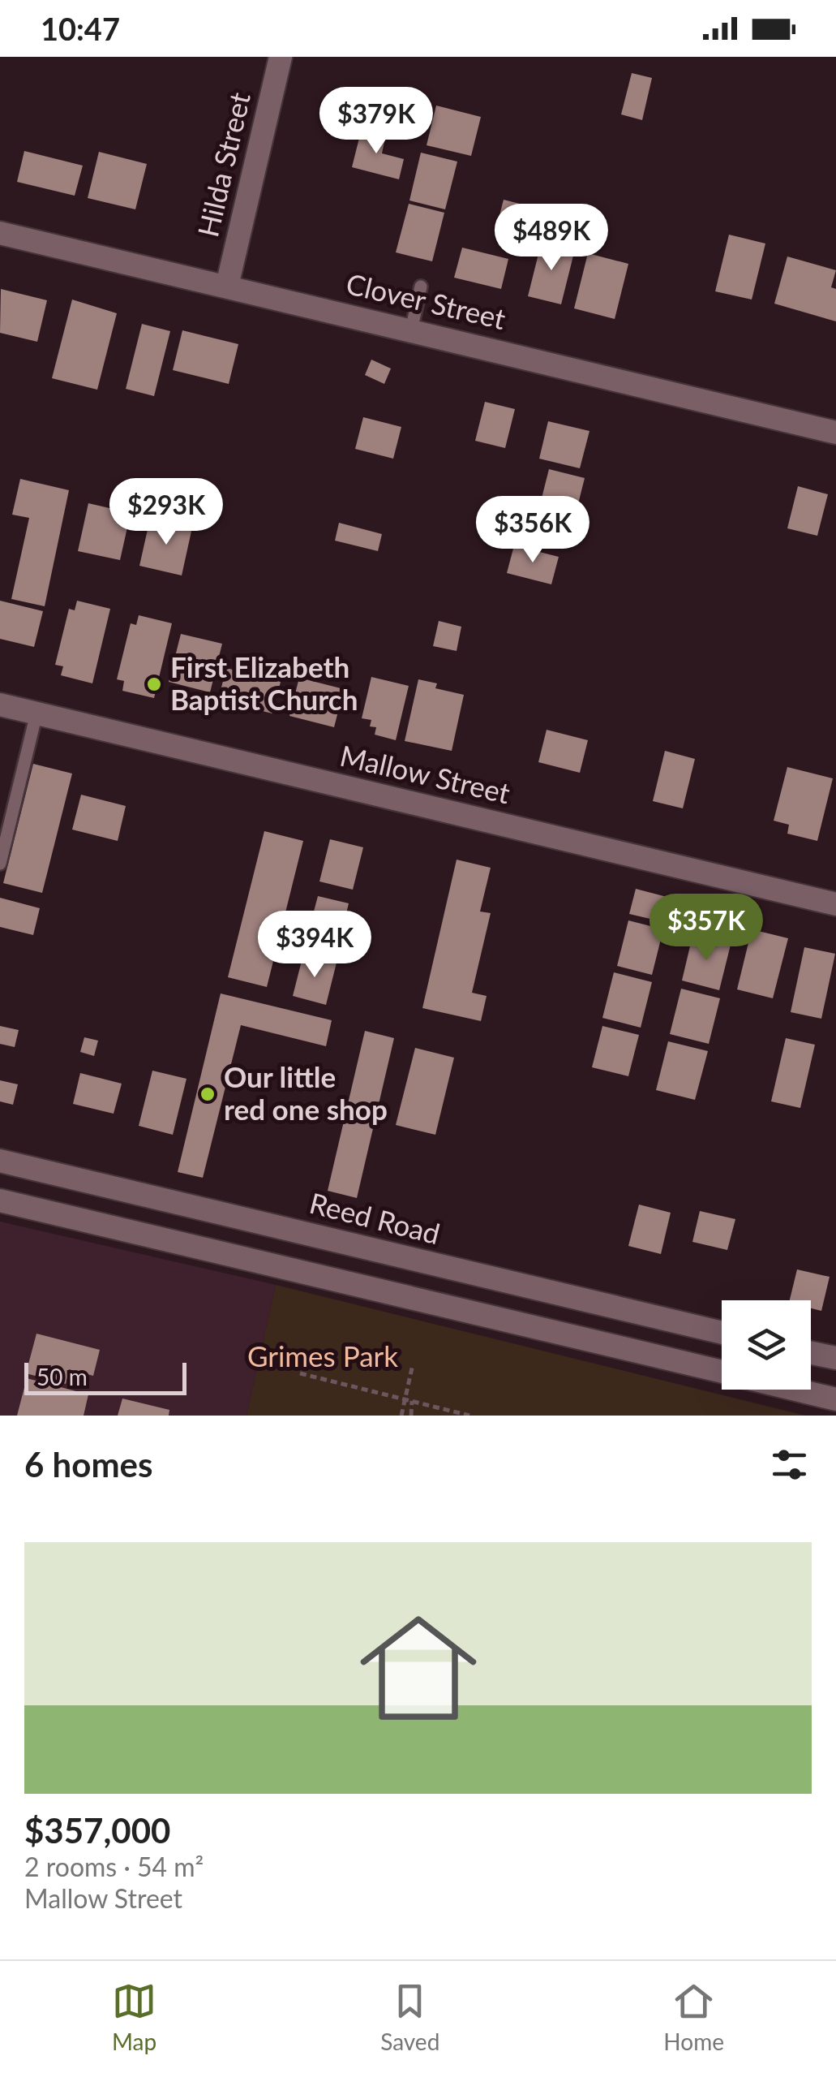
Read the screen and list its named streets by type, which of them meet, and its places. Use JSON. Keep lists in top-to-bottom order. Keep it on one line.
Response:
{"streets":{"street":["Hilda Street","Clover Street","Mallow Street","Reed Road"]},"crossings":[["Hilda Street","Clover Street"]],"parks":["Grimes Park"],"places":["First Elizabeth Baptist Church","Our little red one shop"],"scale_bar":"50 m","page":{"status":"10:47","price":["$379K","$489K","$293K","$356K","$357K","$394K"],"scale":"50 m","heading":"6 homes","list":[{"name":"$357,000","note":"2 rooms · 54 m² · Mallow Street"}],"tabs":["Map","Saved","Home"]}}
